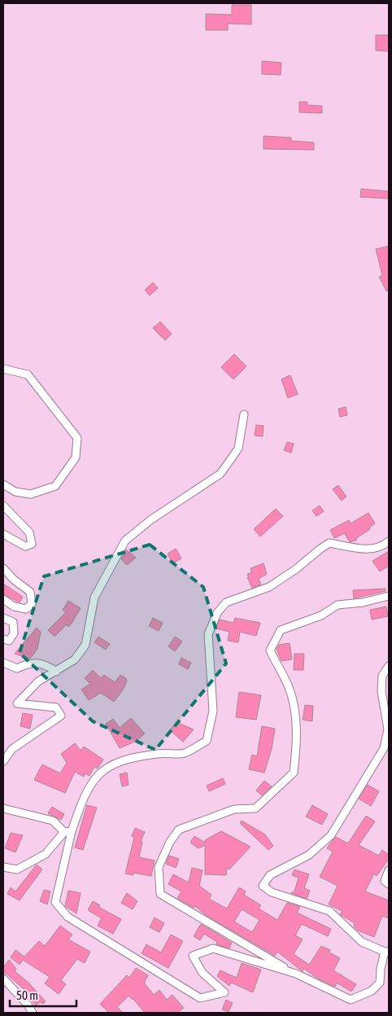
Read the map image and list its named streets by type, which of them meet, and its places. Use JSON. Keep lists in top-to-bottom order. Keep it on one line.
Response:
{"scale_bar":"50 m"}
